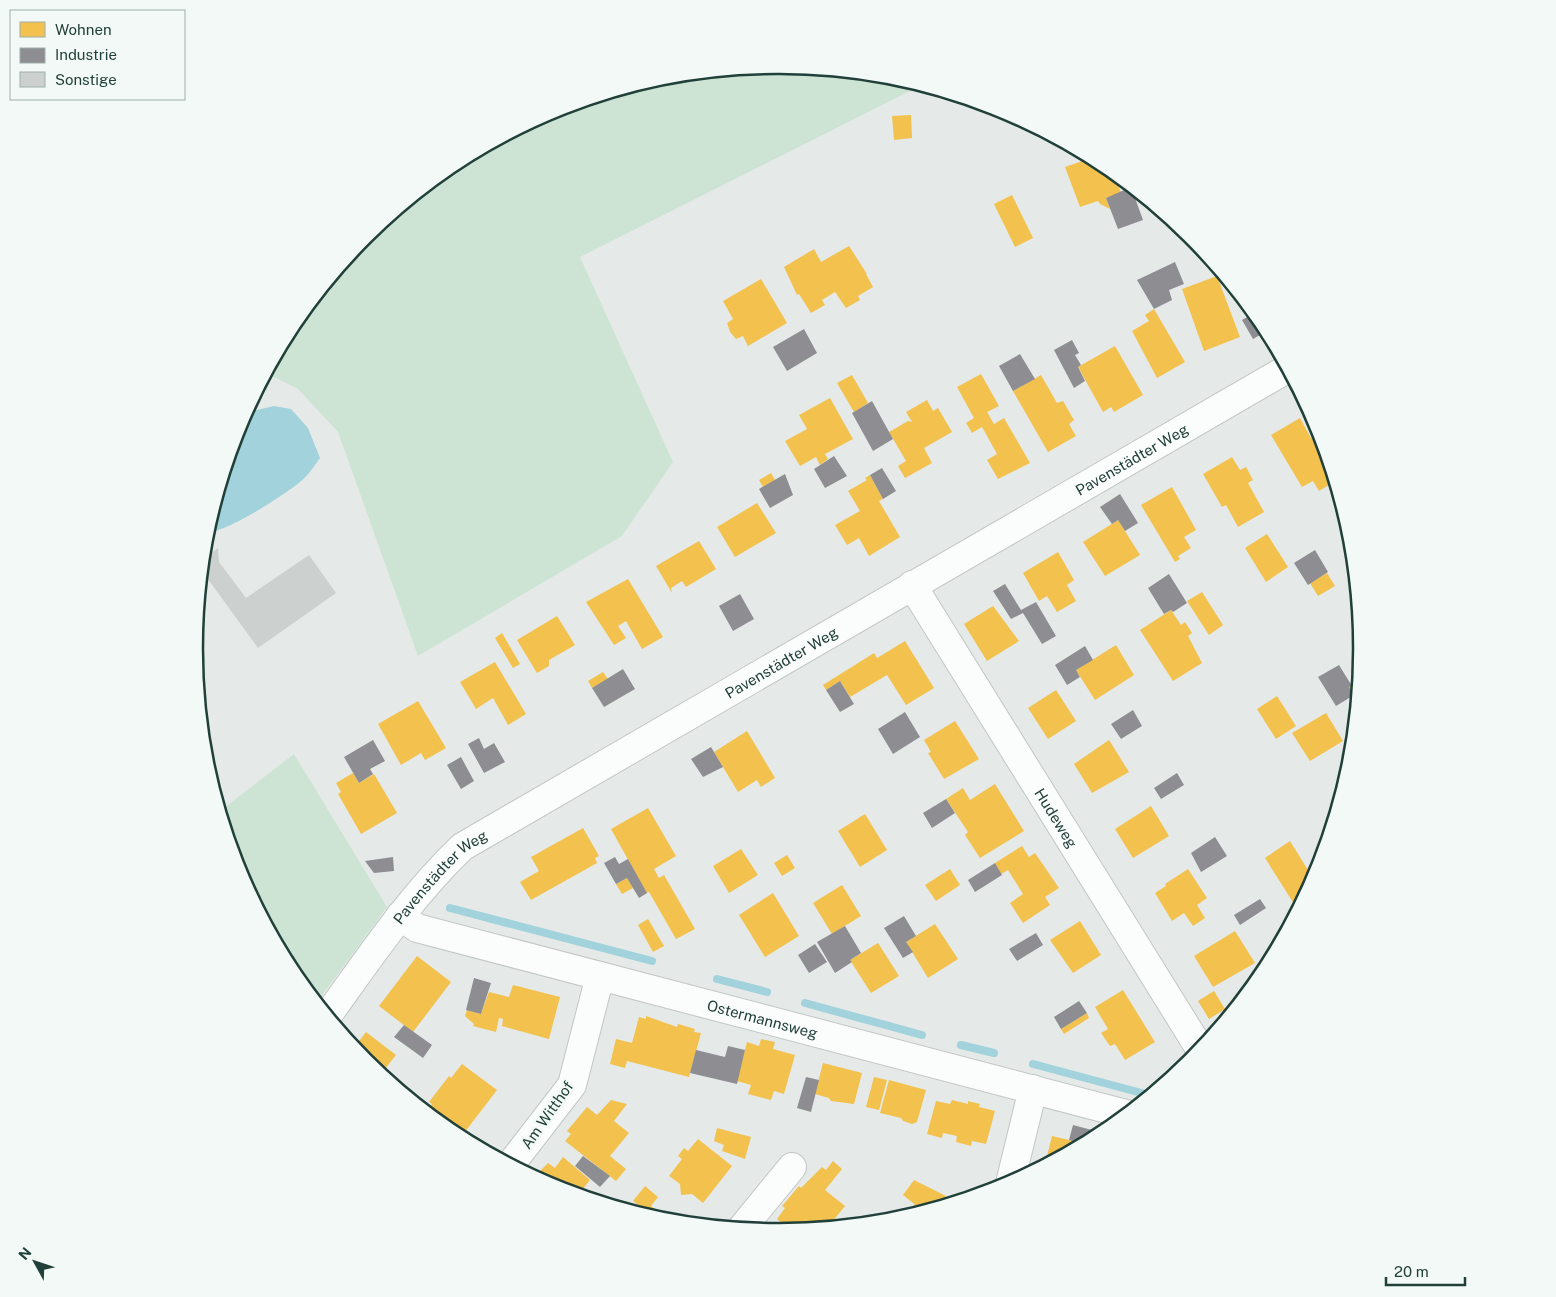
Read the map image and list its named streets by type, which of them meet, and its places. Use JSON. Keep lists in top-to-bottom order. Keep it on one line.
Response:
{"streets":{"street":["Pavenstädter Weg","Hudeweg","Ostermannsweg","Am Witthof"]},"crossings":[["Pavenstädter Weg","Hudeweg"],["Pavenstädter Weg","Ostermannsweg"],["Ostermannsweg","Am Witthof"]],"legend":["Wohnen","Industrie","Sonstige"],"scale_bar":"20 m","north":"top left"}
